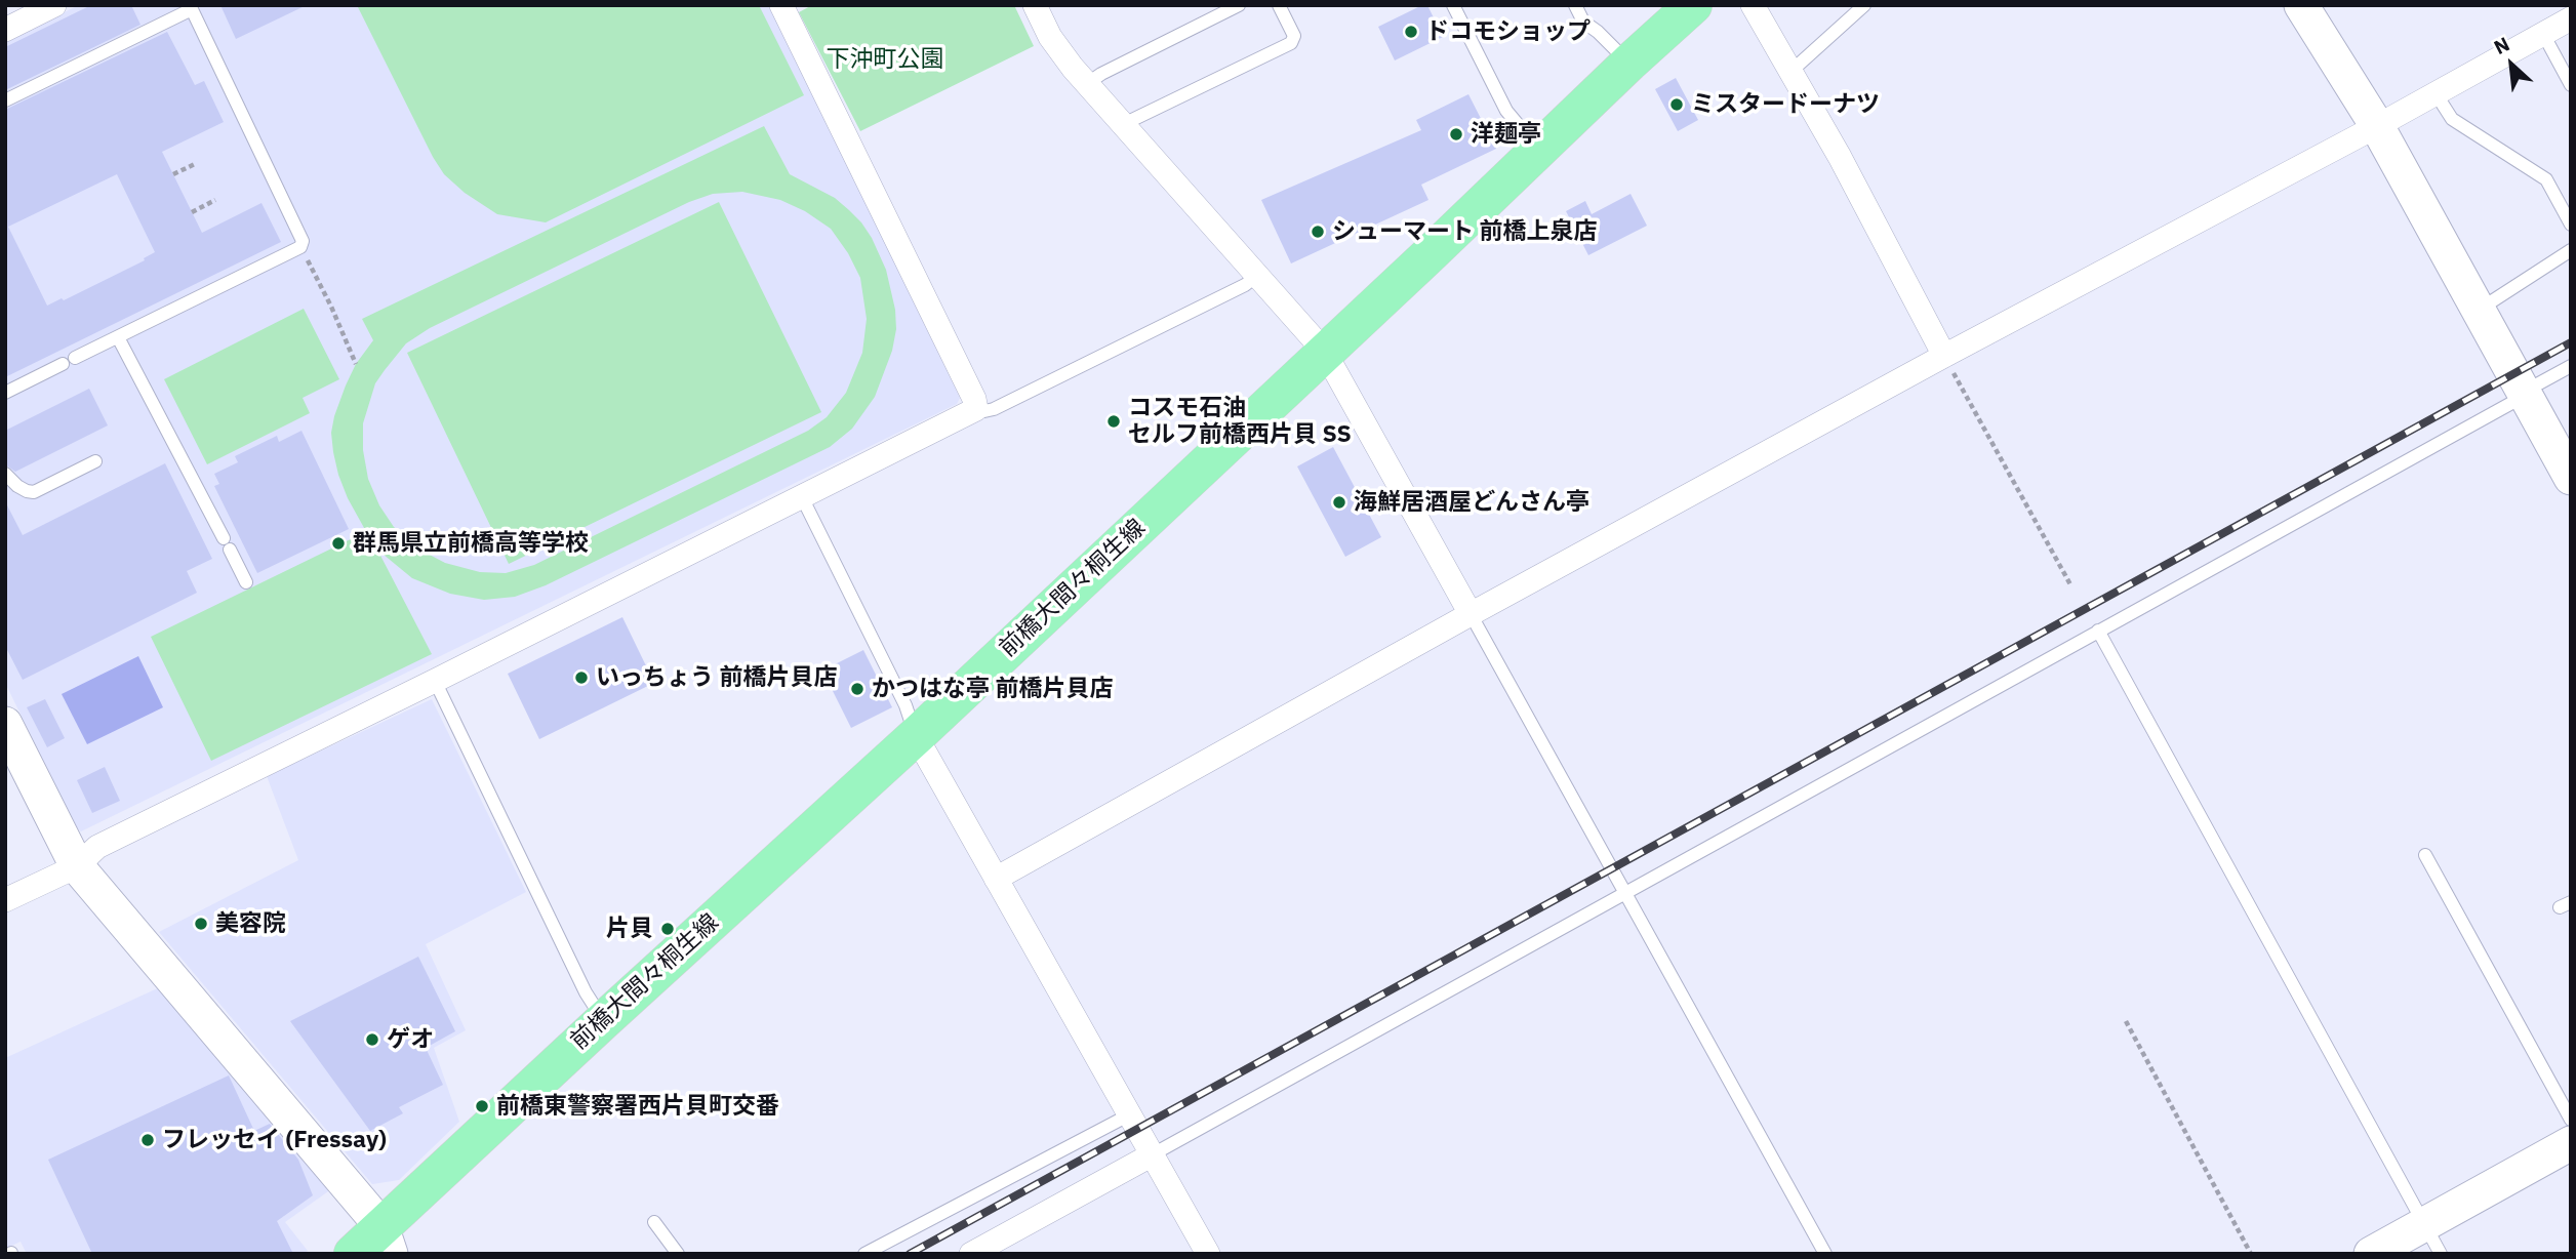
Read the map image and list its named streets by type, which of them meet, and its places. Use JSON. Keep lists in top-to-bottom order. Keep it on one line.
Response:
{"streets":{"main road":["前橋大間々桐生線"]},"parks":["下沖町公園"],"places":["ドコモショップ","ミスタードーナツ","洋麺亭","シューマート 前橋上泉店","コスモ石油 セルフ前橋西片貝 SS","海鮮居酒屋どんさん亭","群馬県立前橋高等学校","いっちょう 前橋片貝店","かつはな亭 前橋片貝店","美容院","片貝","ゲオ","前橋東警察署西片貝町交番","フレッセイ (Fressay)"],"north":"top left"}
